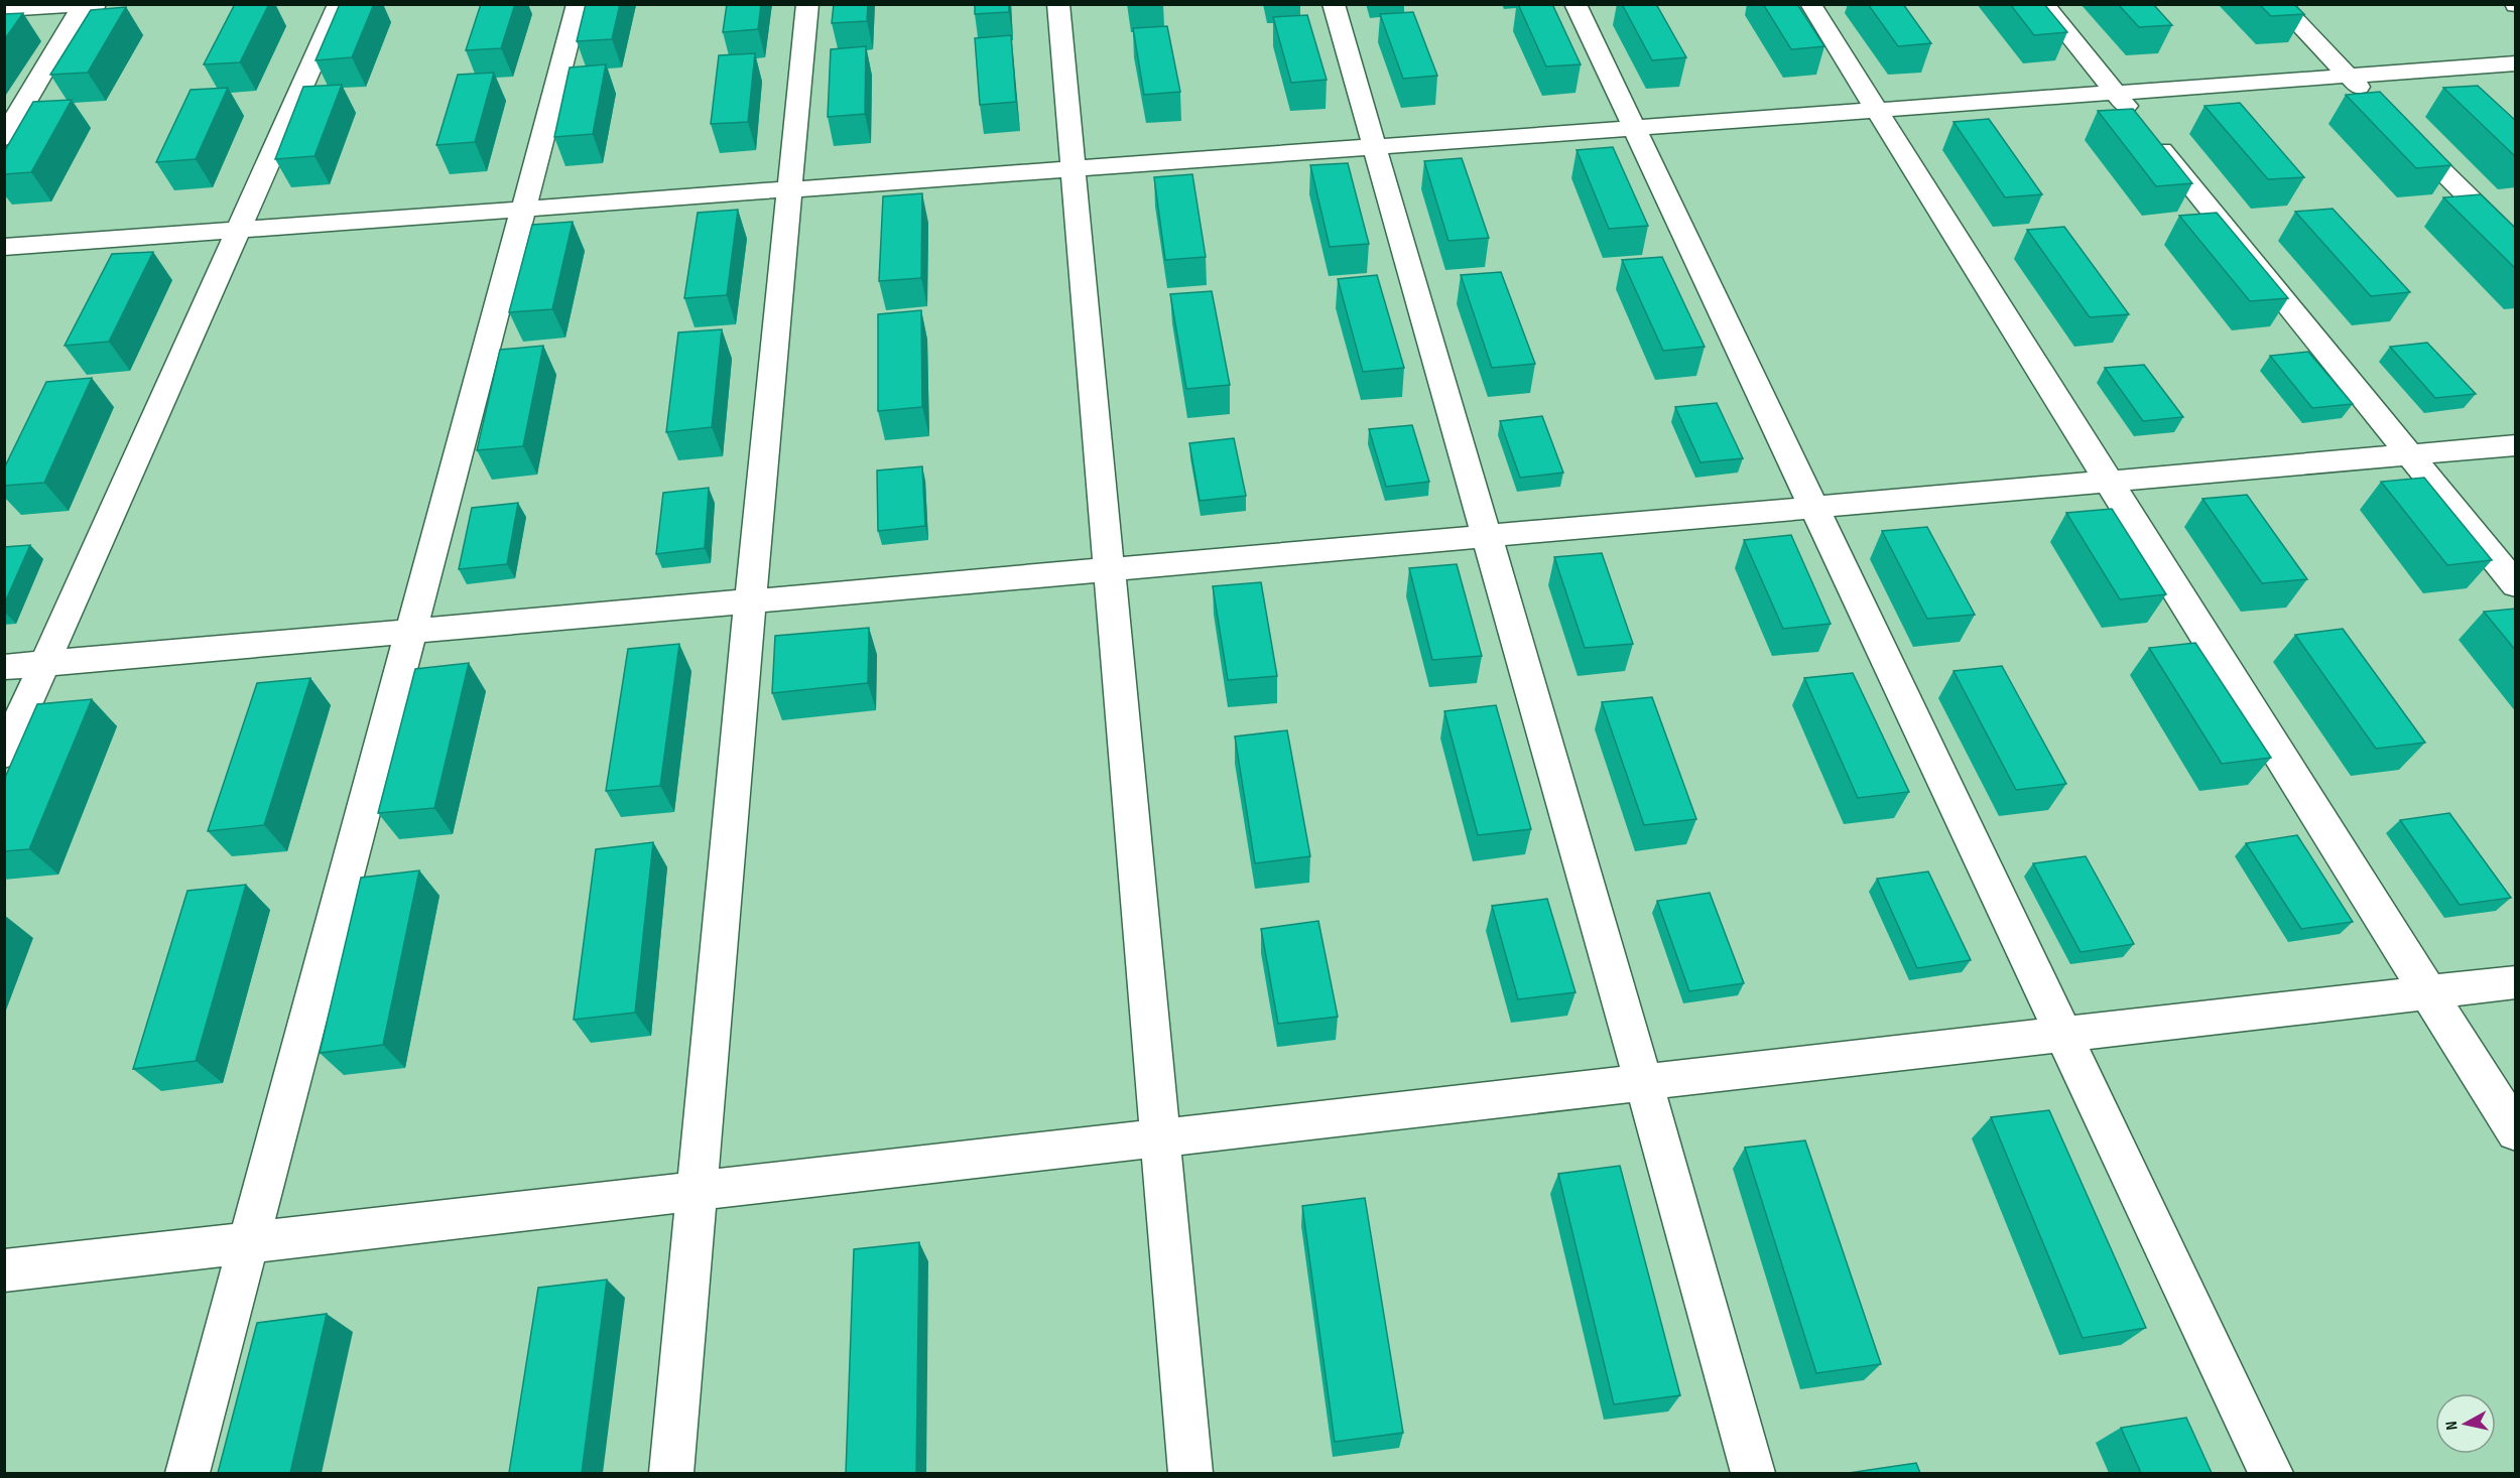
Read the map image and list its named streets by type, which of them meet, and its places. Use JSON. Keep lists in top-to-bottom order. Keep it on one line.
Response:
{"north":"left"}
